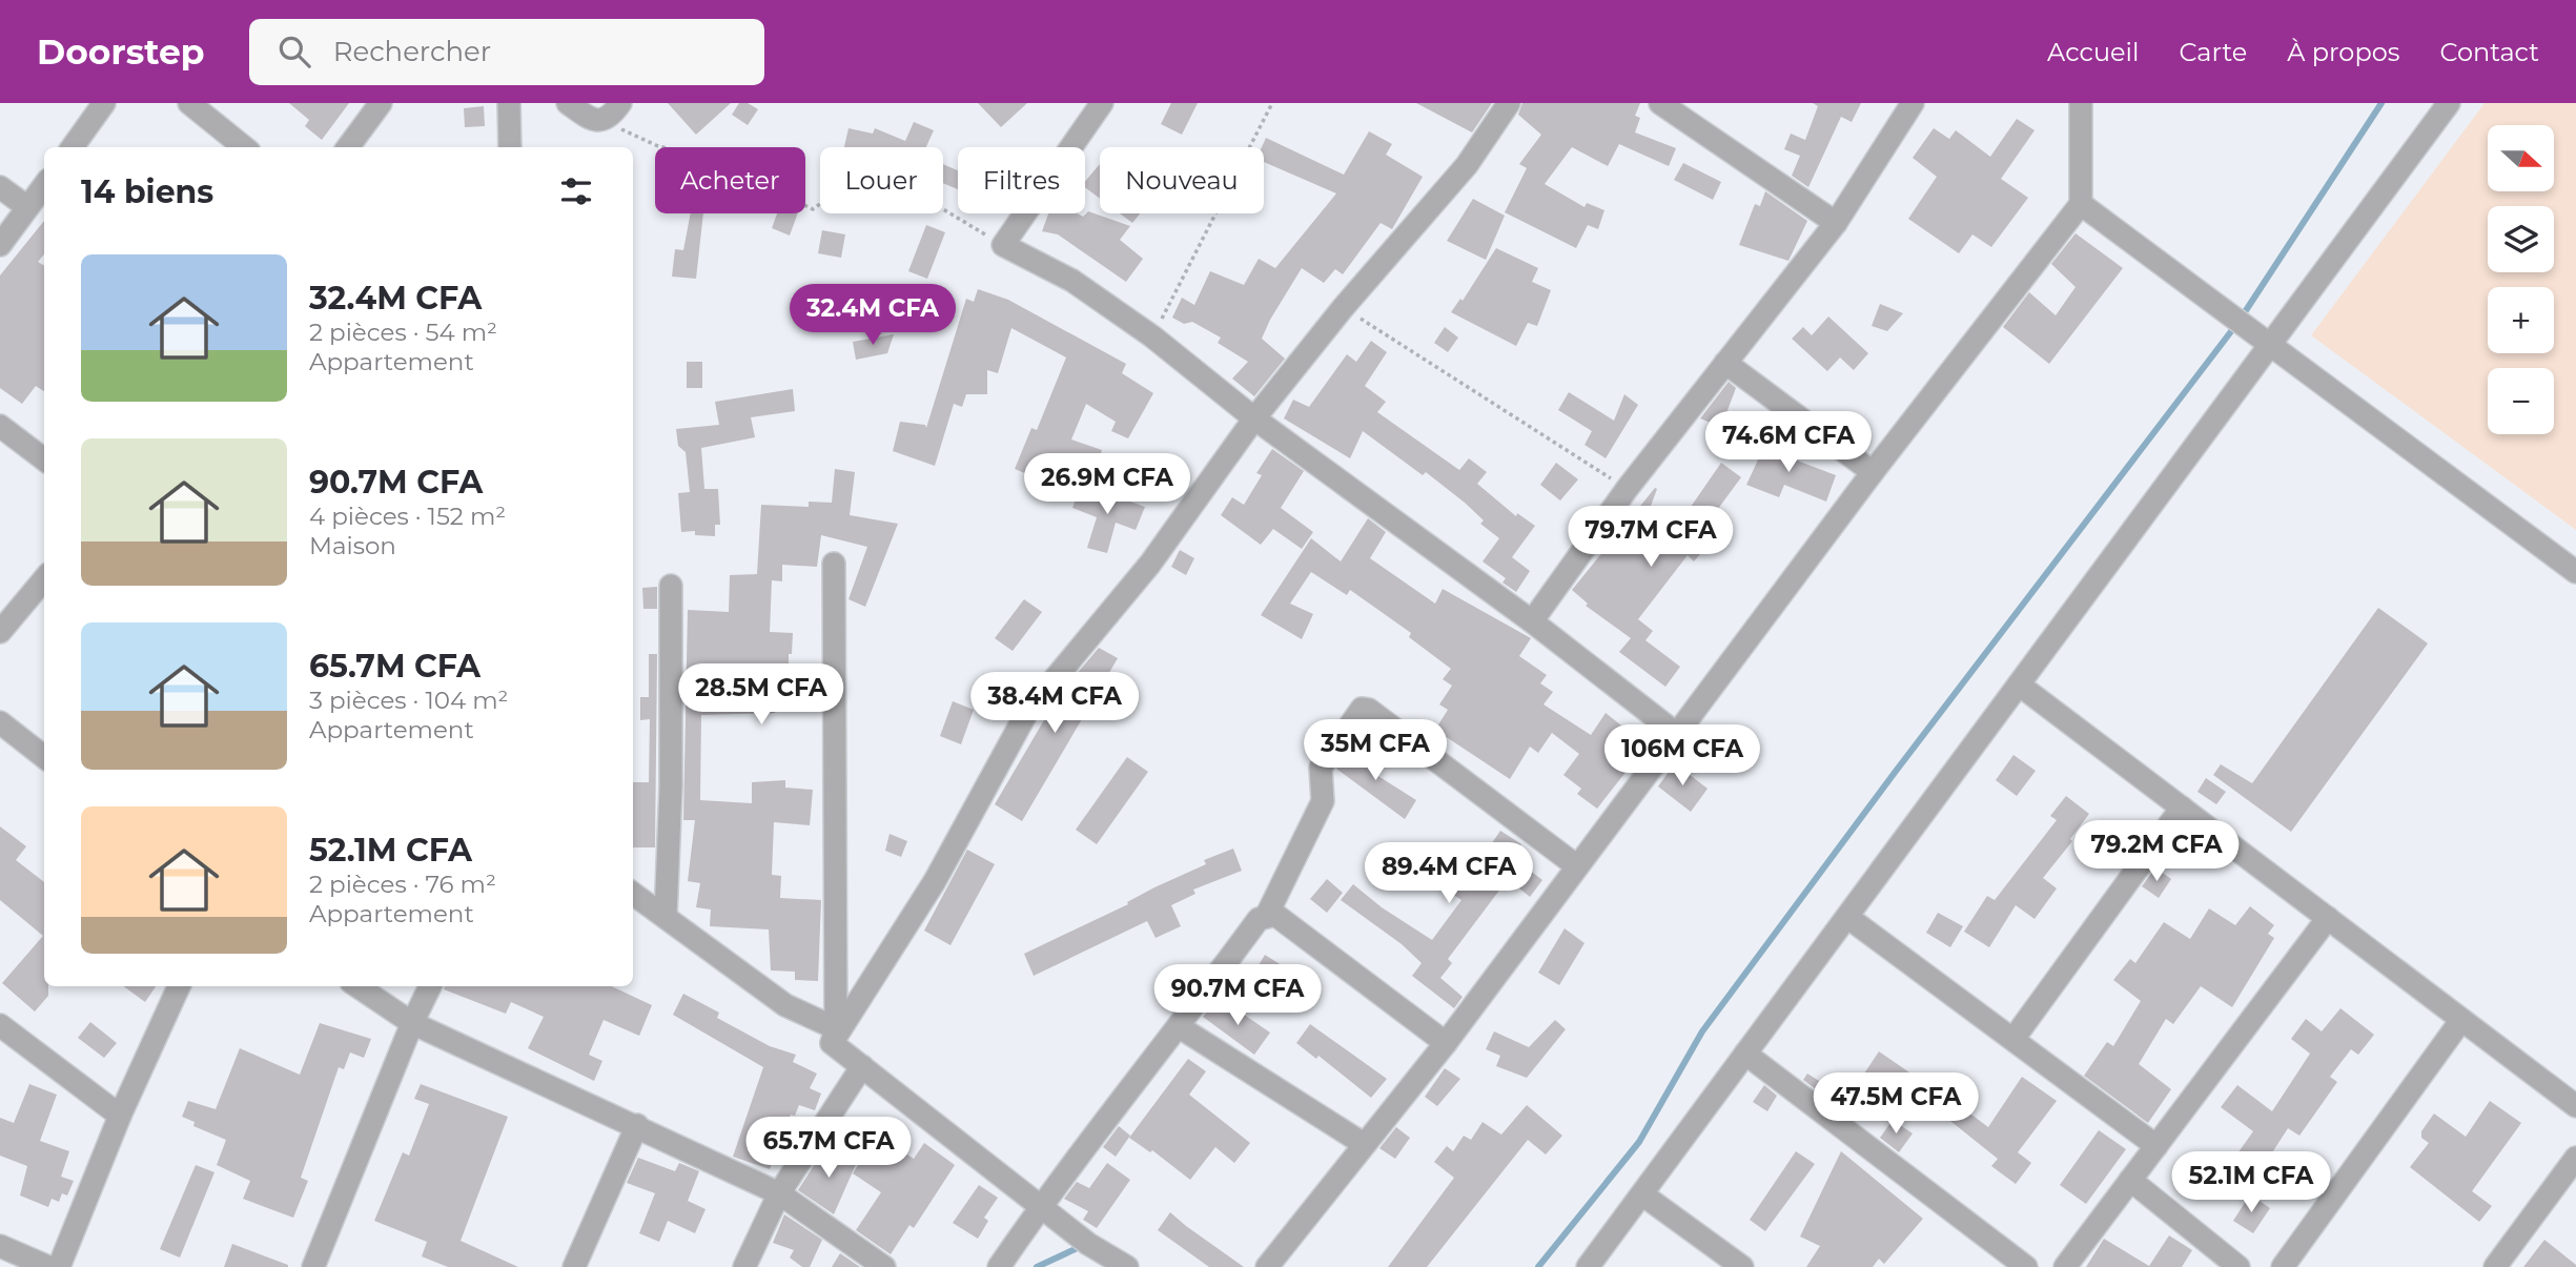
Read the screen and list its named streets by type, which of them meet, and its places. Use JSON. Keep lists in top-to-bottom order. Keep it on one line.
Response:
{"north":"right","page":{"header":"Doorstep","search":"Rechercher","nav":["Accueil","Carte","À propos","Contact"],"map_buttons":["+","−"],"chip":["Acheter","Louer","Filtres","Nouveau"],"heading":"14 biens","list":[{"name":"32.4M CFA","note":"2 pièces · 54 m² · Appartement"},{"name":"90.7M CFA","note":"4 pièces · 152 m² · Maison"},{"name":"65.7M CFA","note":"3 pièces · 104 m² · Appartement"},{"name":"52.1M CFA","note":"2 pièces · 76 m² · Appartement"}],"price":["32.4M CFA","74.6M CFA","26.9M CFA","79.7M CFA","28.5M CFA","38.4M CFA","35M CFA","106M CFA","79.2M CFA","89.4M CFA","90.7M CFA","47.5M CFA","65.7M CFA","52.1M CFA"]}}
